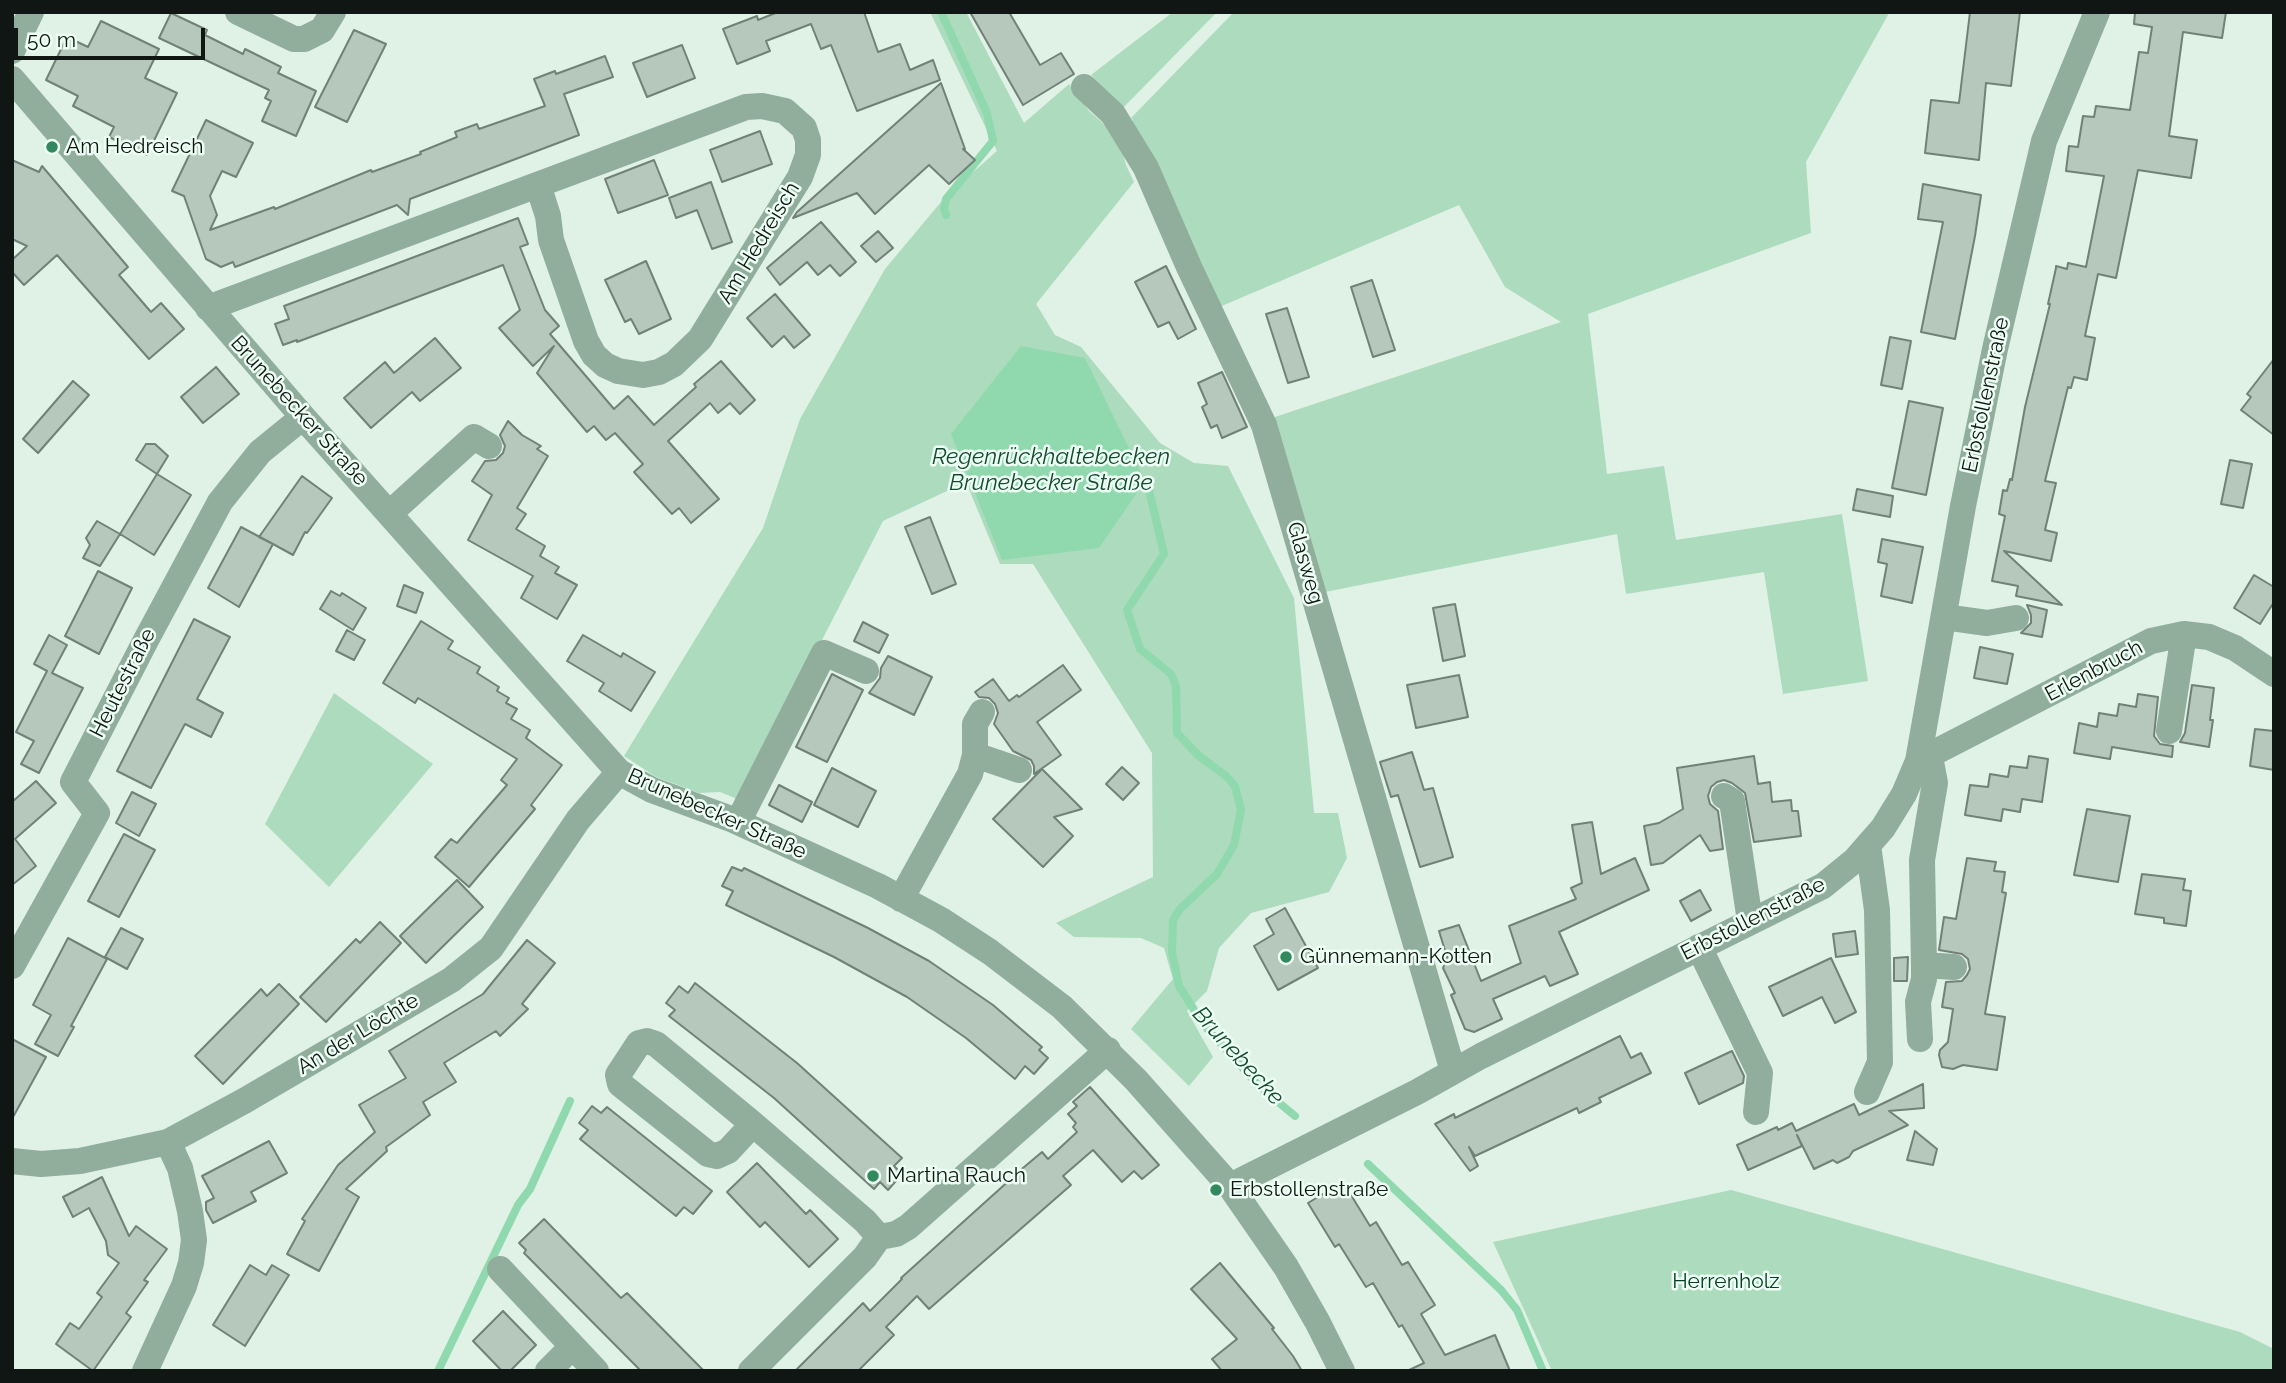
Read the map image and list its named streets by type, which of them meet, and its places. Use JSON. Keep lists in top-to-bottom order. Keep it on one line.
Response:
{"streets":{"street":["Am Hedreisch","Erbstollenstraße","Brunebecker Straße","Glasweg","Erlenbruch","Heutestraße","An der Löchte"]},"crossings":[["Am Hedreisch","Brunebecker Straße"],["Erbstollenstraße","Brunebecker Straße"],["Erbstollenstraße","Glasweg"],["Erbstollenstraße","Erlenbruch"],["Brunebecker Straße","Heutestraße"],["Brunebecker Straße","An der Löchte"]],"water":["Regenrückhaltebecken Brunebecker Straße","Brunebecke"],"parks":["Herrenholz"],"places":["Am Hedreisch","Günnemann-Kotten","Martina Rauch","Erbstollenstraße"],"scale_bar":"50 m"}
